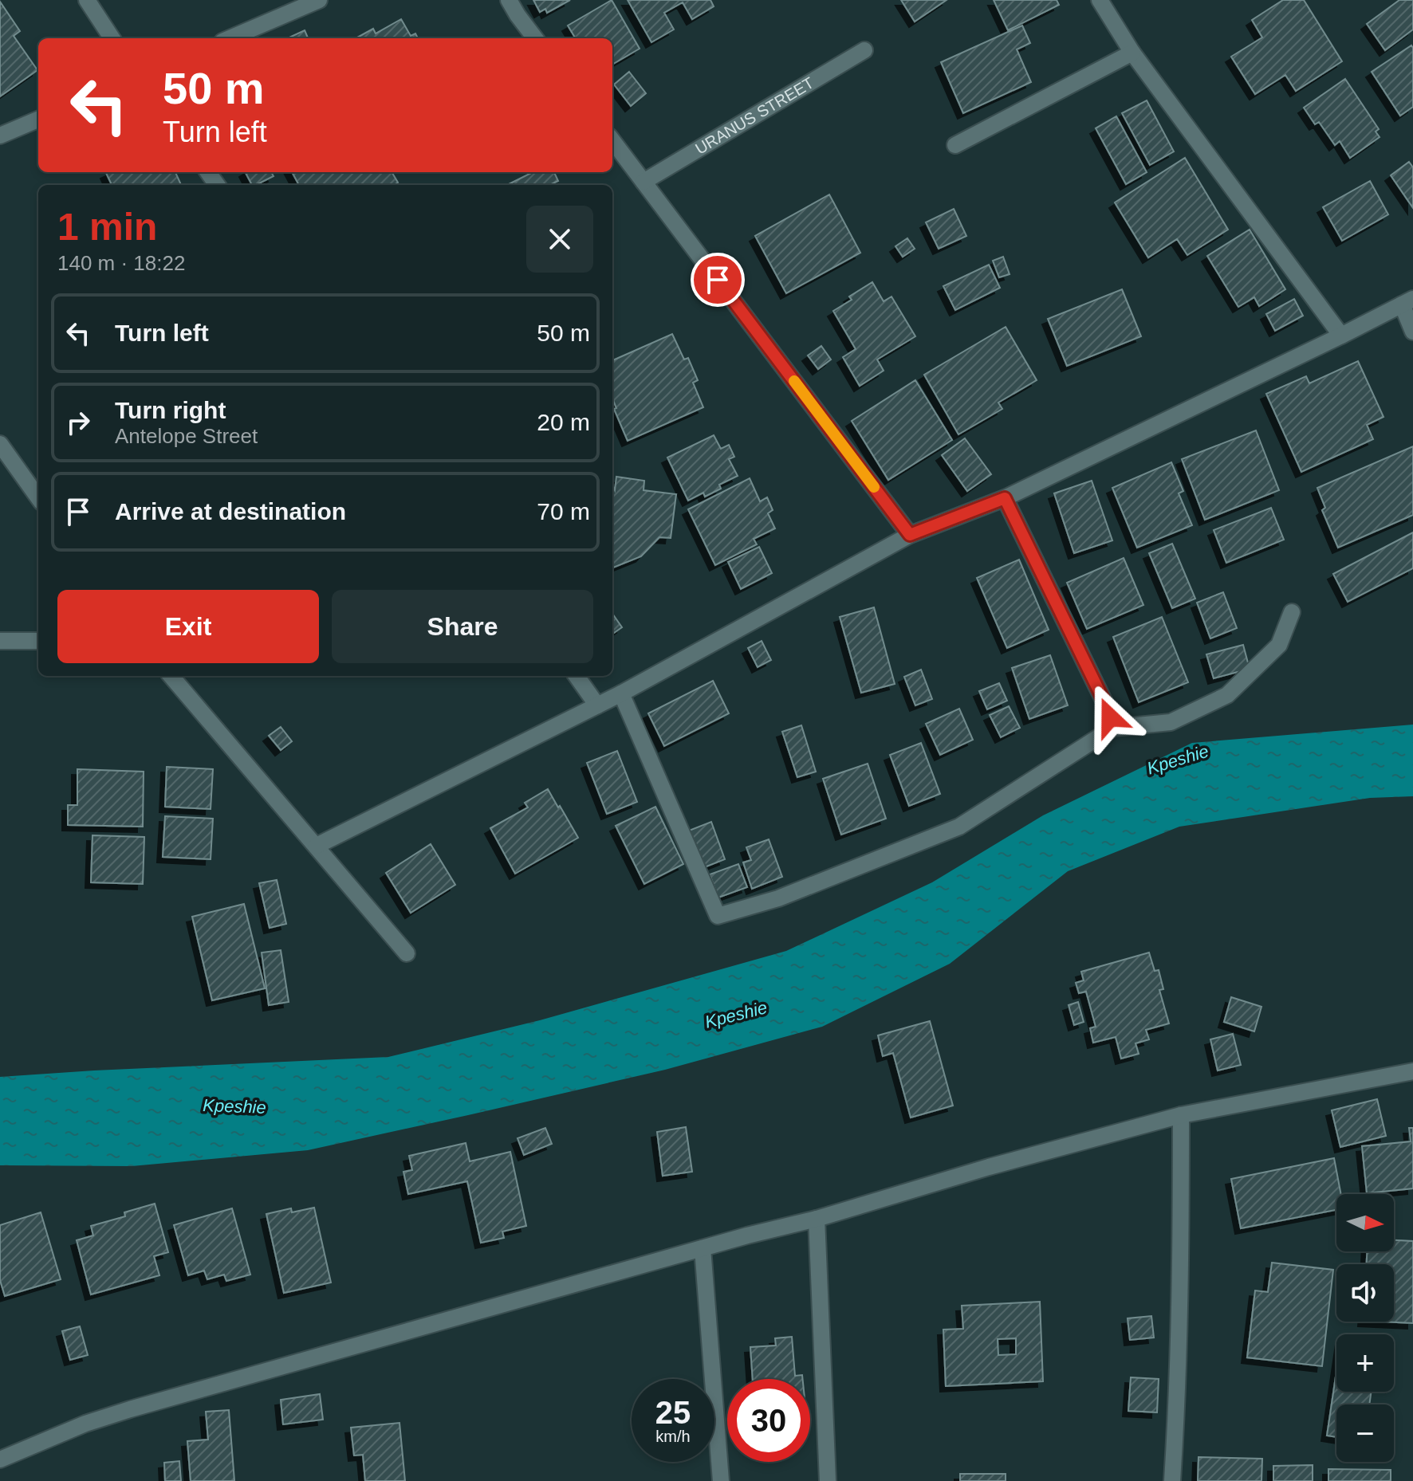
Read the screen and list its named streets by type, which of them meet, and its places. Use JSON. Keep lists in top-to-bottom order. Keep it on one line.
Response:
{"streets":{"street":["URANUS STREET"]},"water":["Kpeshie"],"north":"right","page":{"turn":["50 m","Turn left"],"heading":["1 min","140 m · 18:22"],"list":[{"name":"Turn left","value":"50 m"},{"name":"Turn right","note":"Antelope Street","value":"20 m"},{"name":"Arrive at destination","value":"70 m"}],"buttons":["Exit","Share"],"map_buttons":["+","−"],"speed":"25 km/h","limit":"30"}}
